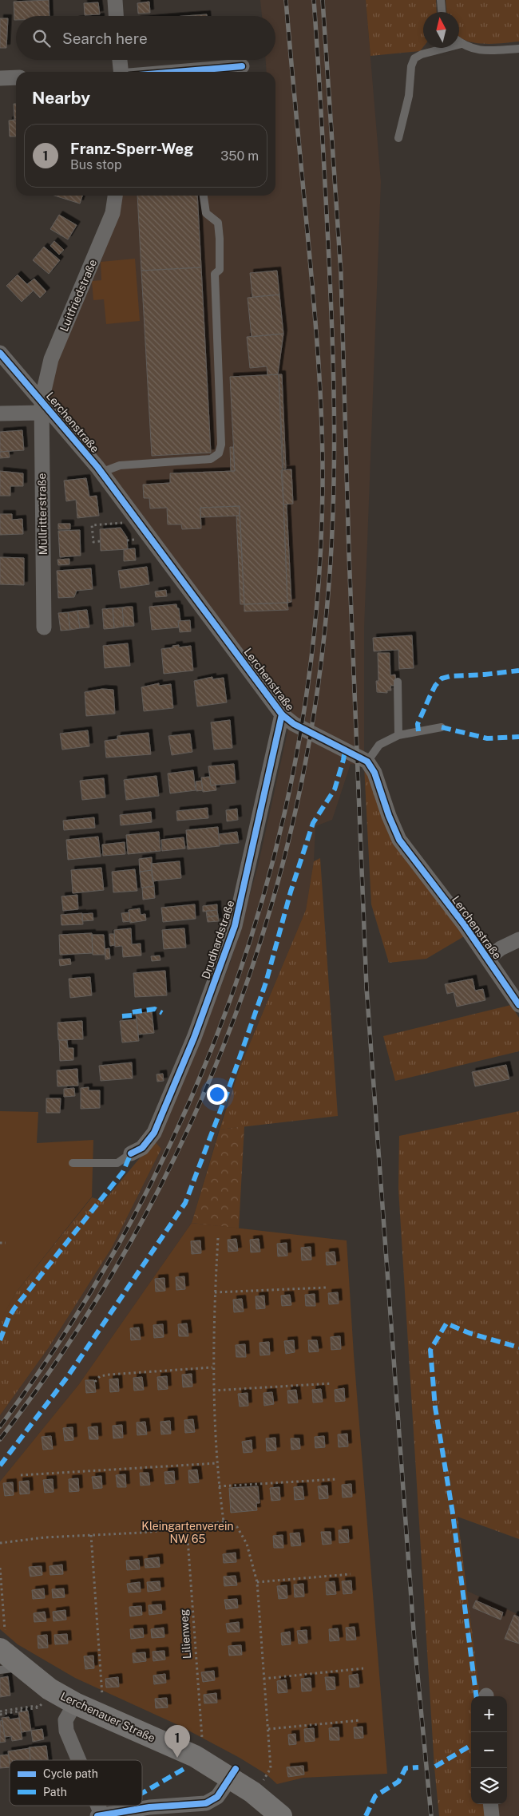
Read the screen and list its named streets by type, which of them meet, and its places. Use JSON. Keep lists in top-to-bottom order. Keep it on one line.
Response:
{"streets":{"main road":["Lerchenauer Straße"],"street":["Luitfriedstraße","Lerchenstraße","Müllritterstraße","Drudhardstraße"],"path":["Lilienweg"]},"crossings":[["Luitfriedstraße","Lerchenstraße"],["Luitfriedstraße","Müllritterstraße"],["Lerchenstraße","Müllritterstraße"],["Lerchenstraße","Drudhardstraße"]],"parks":["Kleingartenverein NW 65"],"legend":["Cycle path","Path"],"north":"top","page":{"search":"Search here","heading":"Nearby","list":[{"mark":"1","name":"Franz-Sperr-Weg","note":"Bus stop","value":"350 m"}],"map_buttons":["+","−"],"pins":"1"}}
